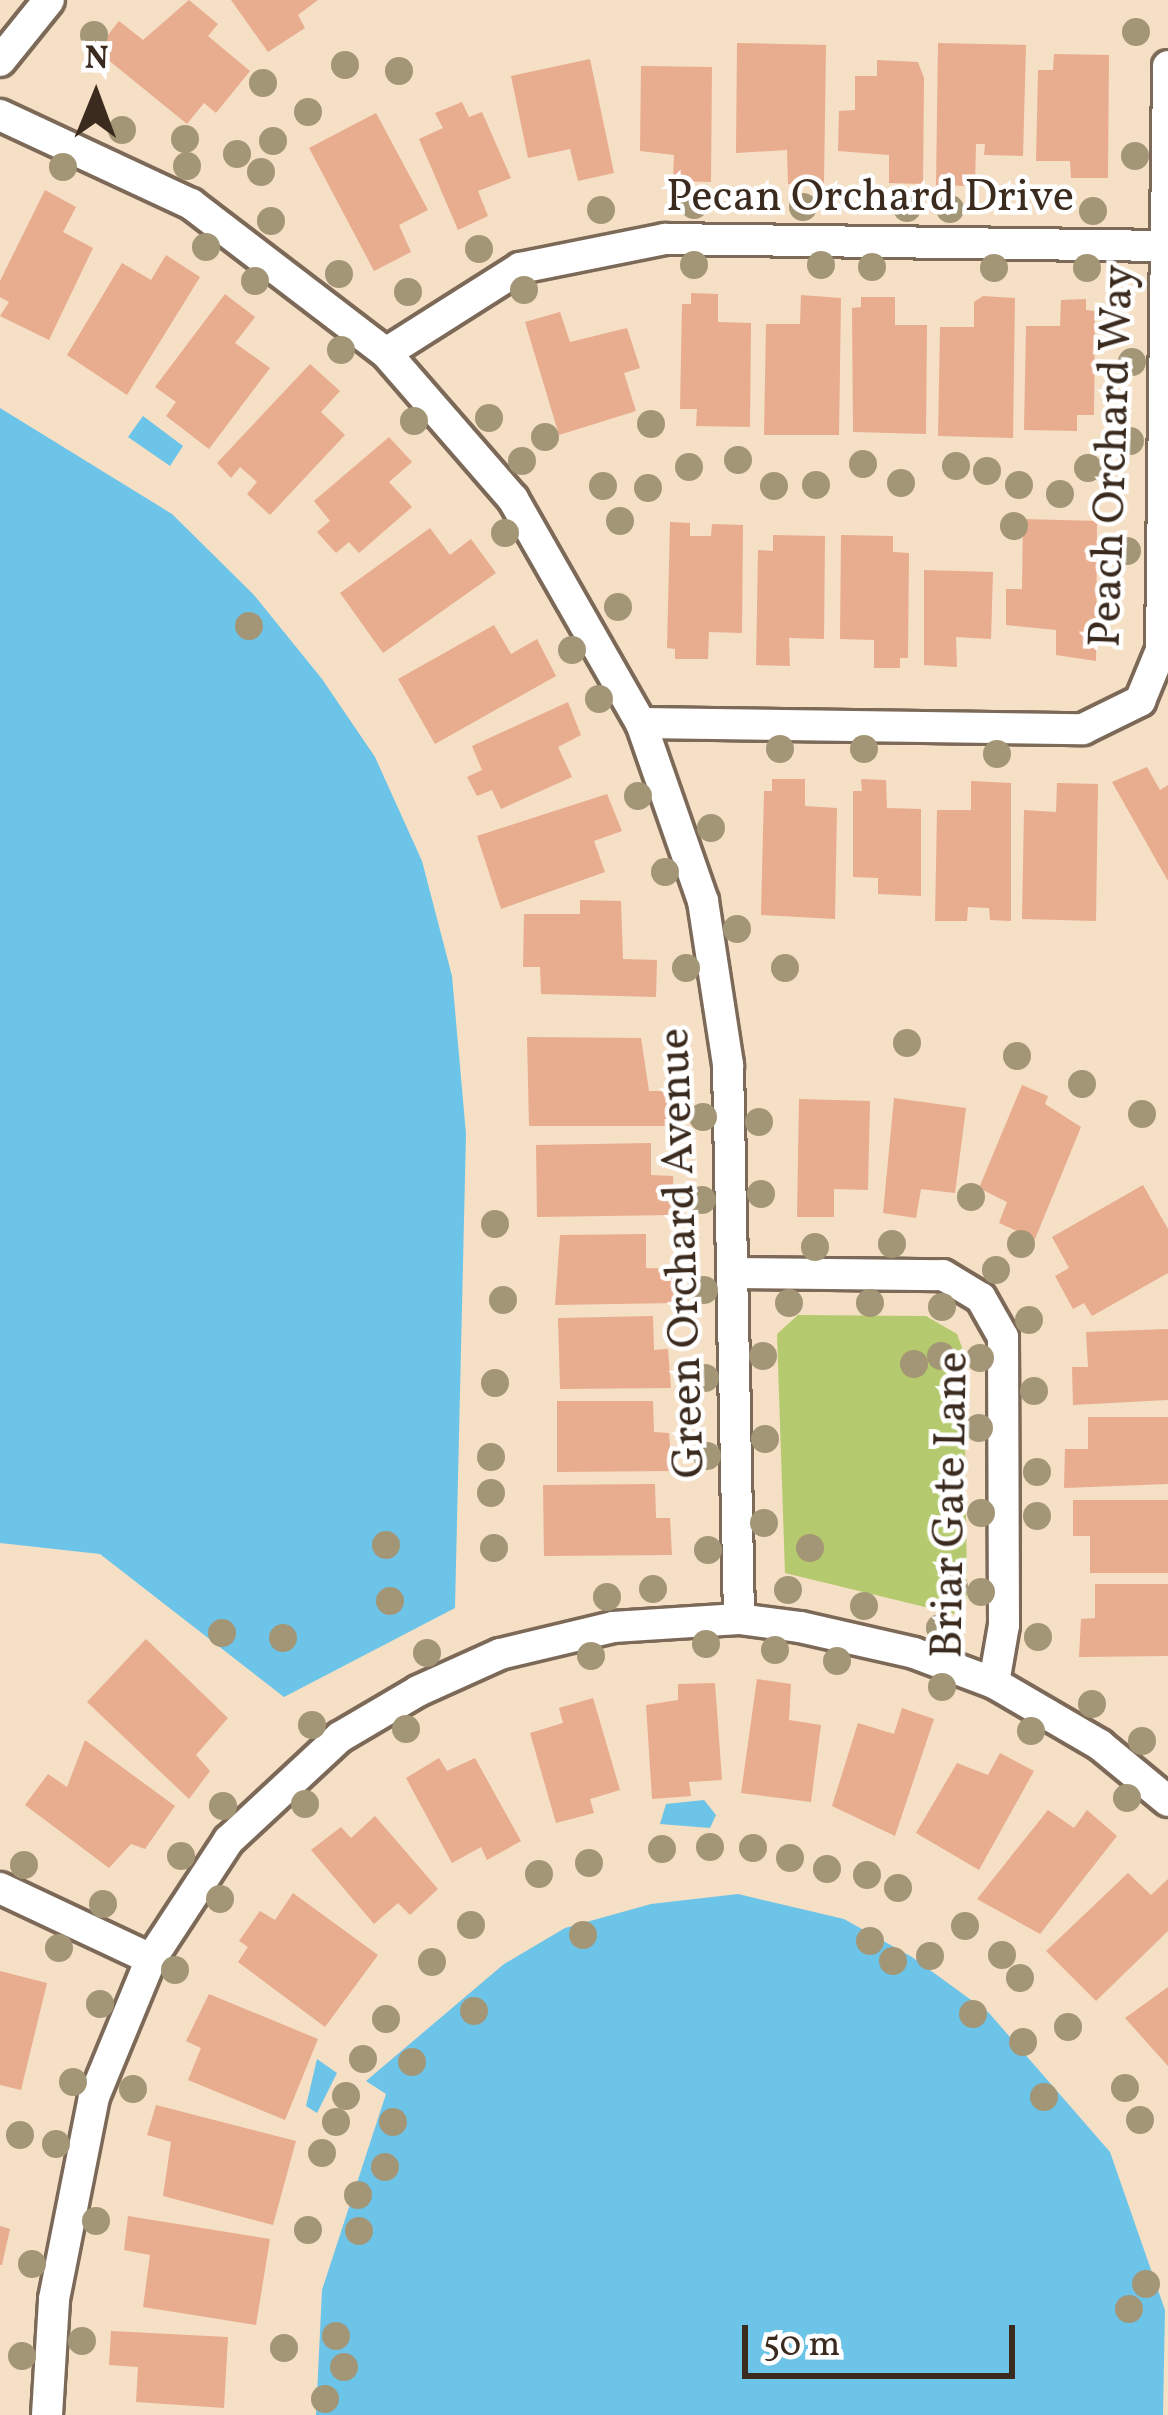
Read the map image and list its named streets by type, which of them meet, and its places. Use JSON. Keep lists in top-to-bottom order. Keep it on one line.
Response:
{"streets":{"street":["Pecan Orchard Drive","Peach Orchard Way","Green Orchard Avenue","Briar Gate Lane"]},"crossings":[["Pecan Orchard Drive","Peach Orchard Way"],["Pecan Orchard Drive","Green Orchard Avenue"],["Peach Orchard Way","Green Orchard Avenue"],["Green Orchard Avenue","Briar Gate Lane"]],"scale_bar":"50 m","north":"top"}
